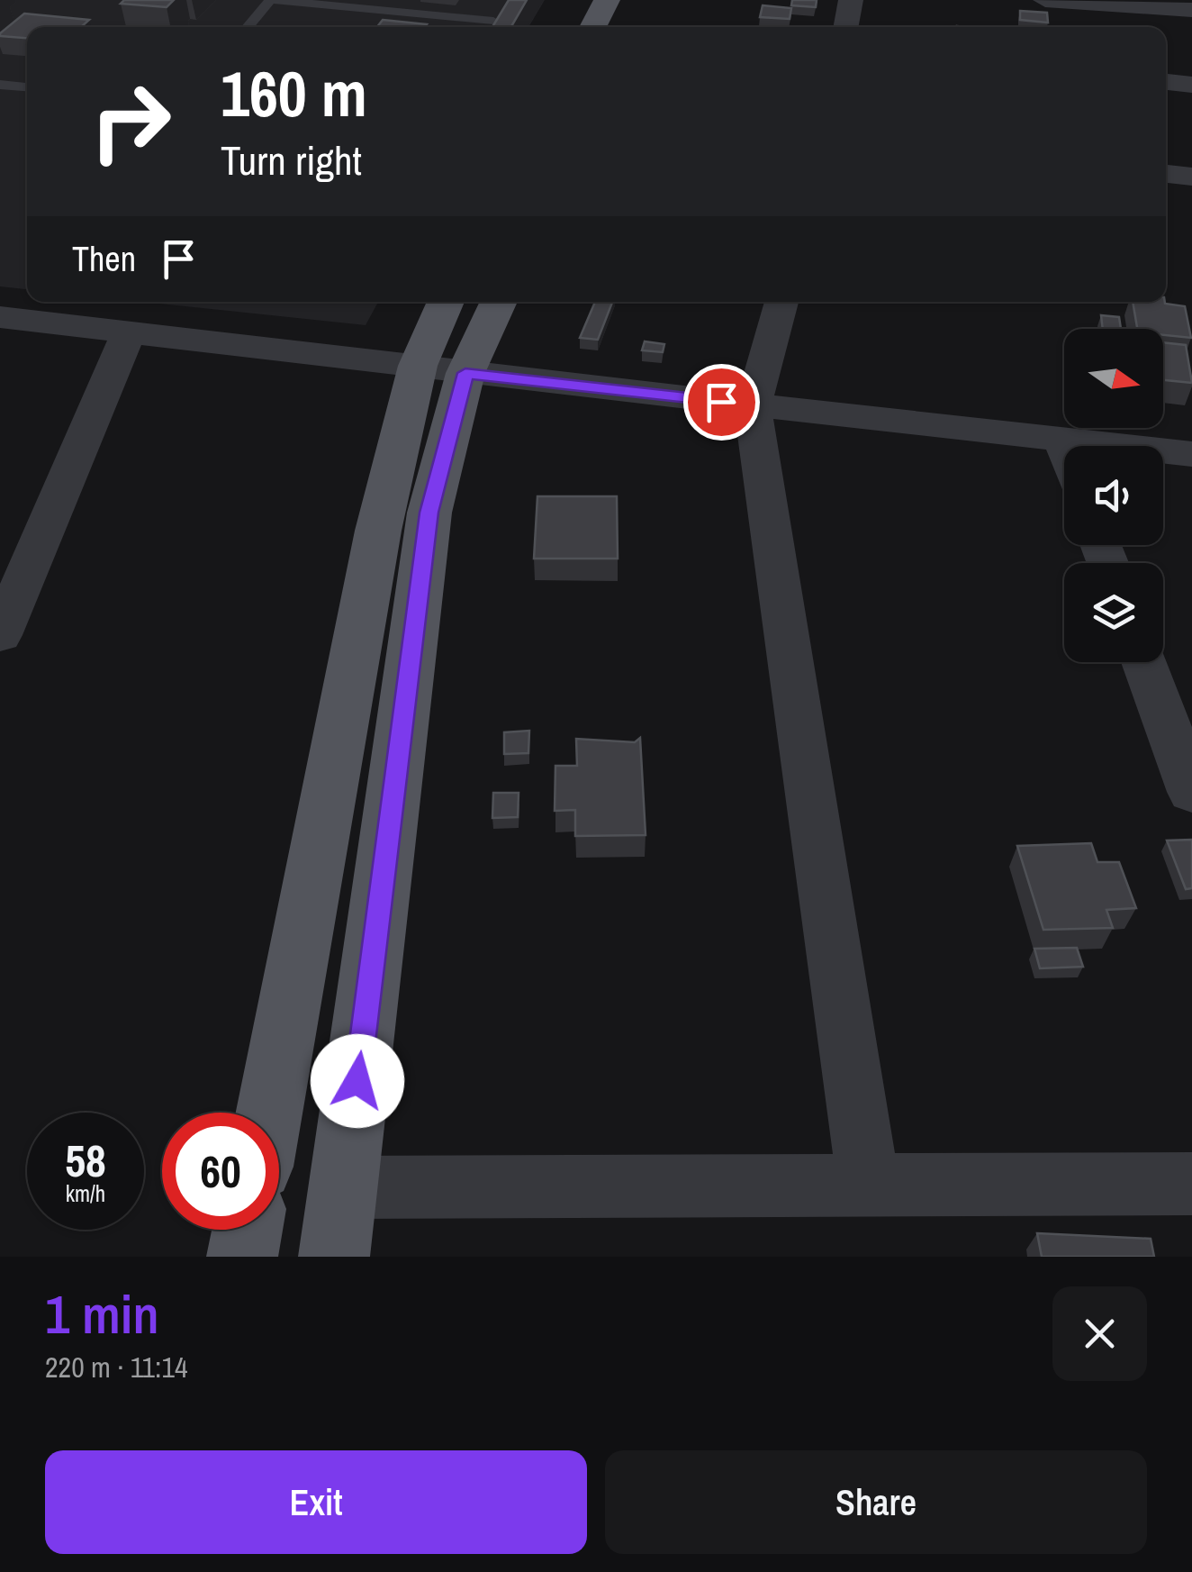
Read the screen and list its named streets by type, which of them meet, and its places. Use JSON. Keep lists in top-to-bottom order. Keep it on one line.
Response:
{"north":"right","page":{"turn":["160 m","Turn right"],"then":"Then","speed":"58 km/h","limit":"60","heading":["1 min","220 m · 11:14"],"buttons":["Exit","Share"]}}
